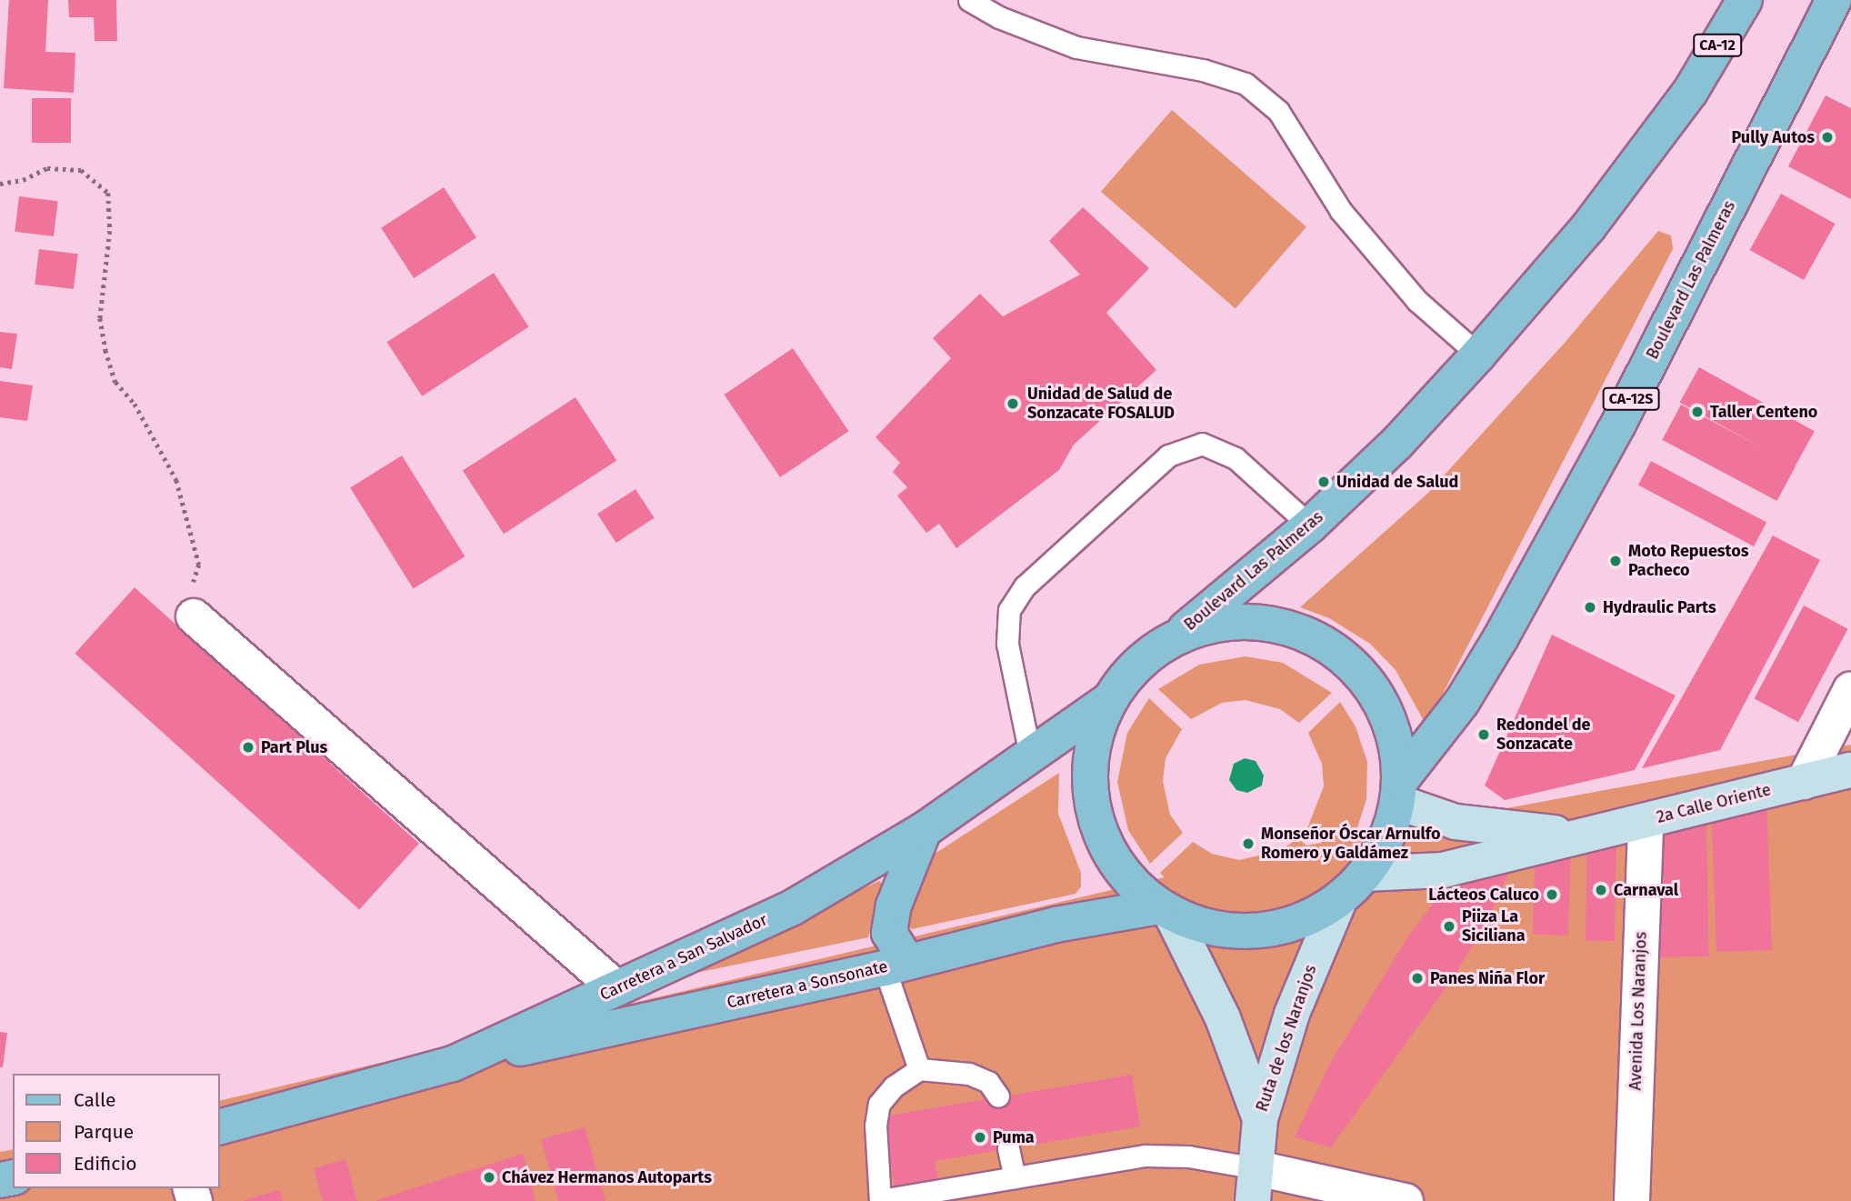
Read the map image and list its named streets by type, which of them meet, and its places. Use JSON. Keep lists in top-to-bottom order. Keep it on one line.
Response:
{"streets":{"main road":["CA-12","Boulevard Las Palmeras","CA-12S","2a Calle Oriente","Carretera a San Salvador","Carretera a Sonsonate","Ruta de los Naranjos"],"street":["Avenida Los Naranjos"]},"crossings":[["Boulevard Las Palmeras","2a Calle Oriente"],["2a Calle Oriente","Avenida Los Naranjos"],["Carretera a San Salvador","Carretera a Sonsonate"],["Carretera a Sonsonate","Ruta de los Naranjos"]],"places":["Pully Autos","Unidad de Salud de Sonzacate FOSALUD","Taller Centeno","Unidad de Salud","Moto Repuestos Pacheco","Hydraulic Parts","Redondel de Sonzacate","Part Plus","Monseñor Óscar Arnulfo Romero y Galdámez","Carnaval","Lácteos Caluco","Piiza La Siciliana","Panes Niña Flor","Puma","Chávez Hermanos Autoparts"],"legend":["Calle","Parque","Edificio"]}
